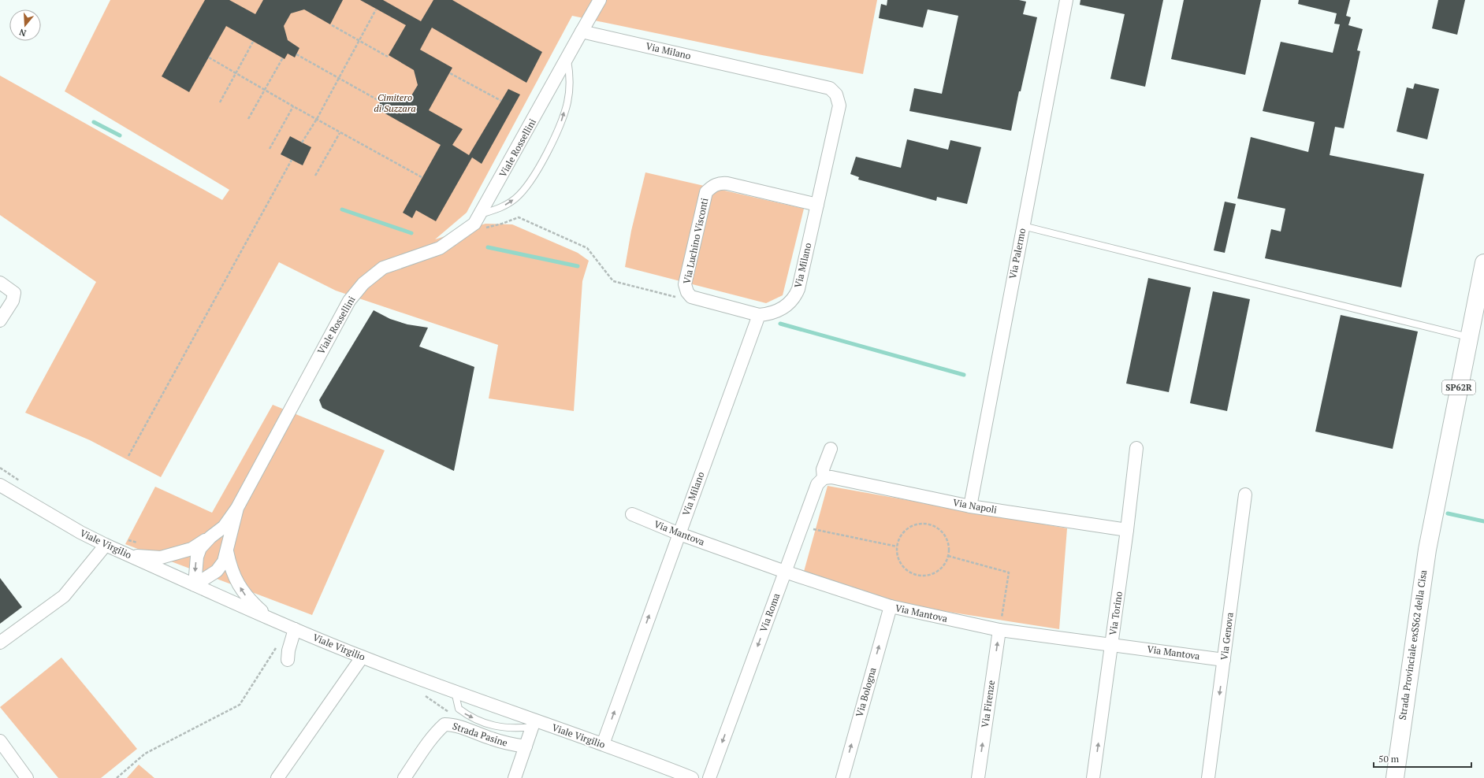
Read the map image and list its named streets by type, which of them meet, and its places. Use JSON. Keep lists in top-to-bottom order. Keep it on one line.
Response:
{"streets":{"main road":["SP62R","Strada Provinciale exSS62 della Cisa"],"street":["Via Milano","Viale Rossellini","Via Luchino Visconti","Via Palermo","Via Napoli","Via Mantova","Viale Virgilio","Via Roma","Via Torino","Via Genova","Via Bologna","Via Firenze","Strada Pasine"]},"crossings":[["Via Milano","Viale Rossellini"],["Via Milano","Via Luchino Visconti"],["Via Milano","Via Mantova"],["Via Milano","Viale Virgilio"],["Via Palermo","Via Napoli"],["SP62R","Strada Provinciale exSS62 della Cisa"],["Via Napoli","Via Roma"],["Via Napoli","Via Torino"],["Via Mantova","Via Roma"],["Via Mantova","Via Torino"],["Via Mantova","Via Genova"],["Via Mantova","Via Bologna"],["Via Mantova","Via Firenze"]],"one_way":["Via Roma","Via Torino","Via Genova","Via Bologna","Via Firenze"],"parks":["Cimitero di Suzzara"],"scale_bar":"50 m","north":"bottom"}
